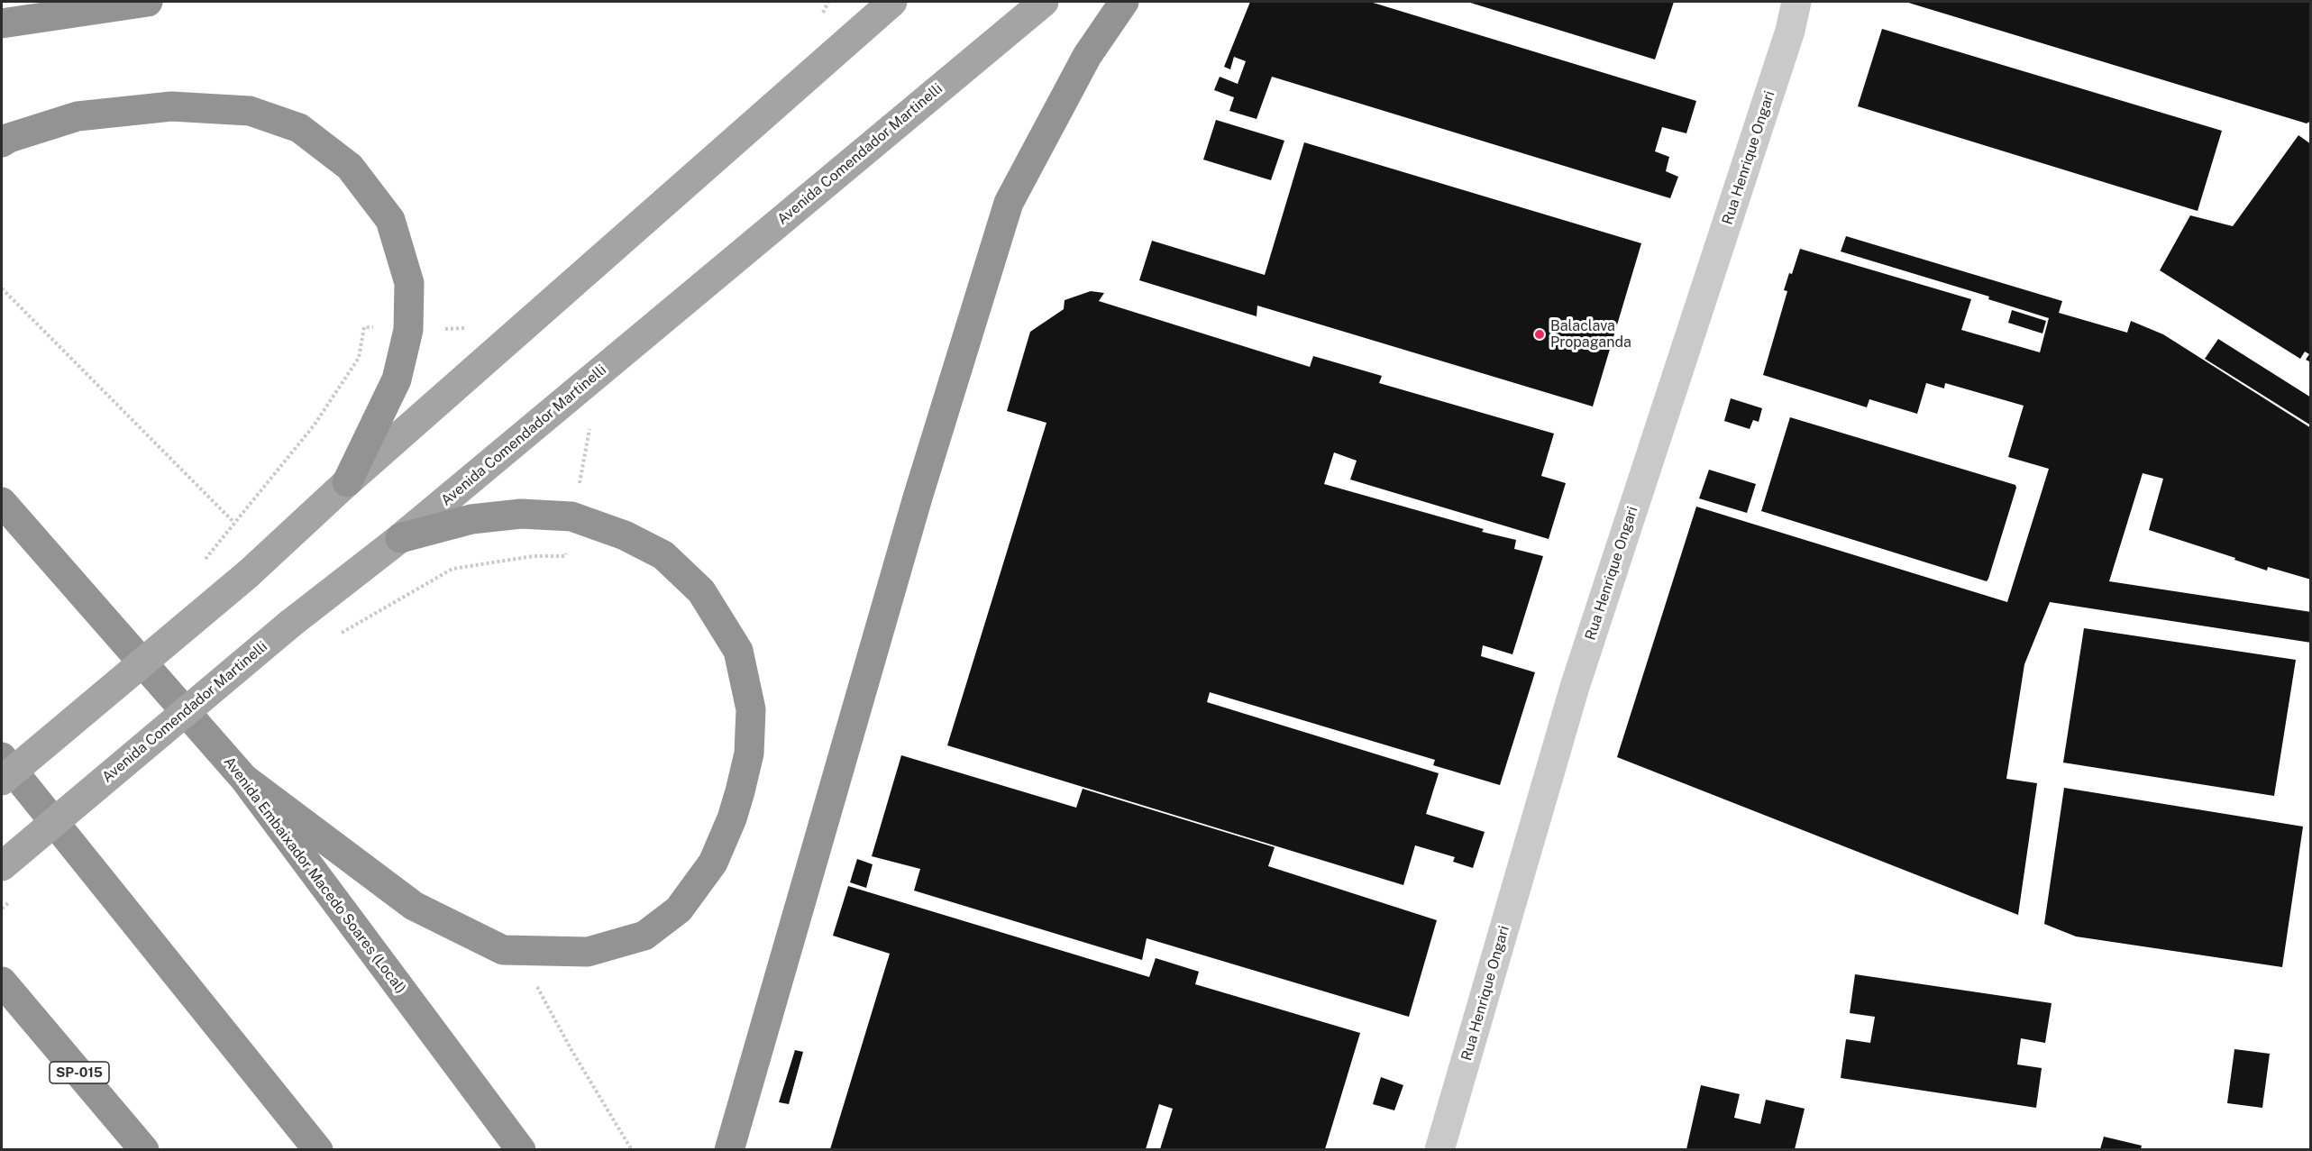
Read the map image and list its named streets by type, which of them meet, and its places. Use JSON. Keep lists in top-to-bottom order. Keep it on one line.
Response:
{"streets":{"highway":["Avenida Embaixador Macedo Soares (Local)","SP-015"],"main road":["Avenida Comendador Martinelli"],"street":["Rua Henrique Ongari"]},"places":["Balaclava Propaganda"]}
